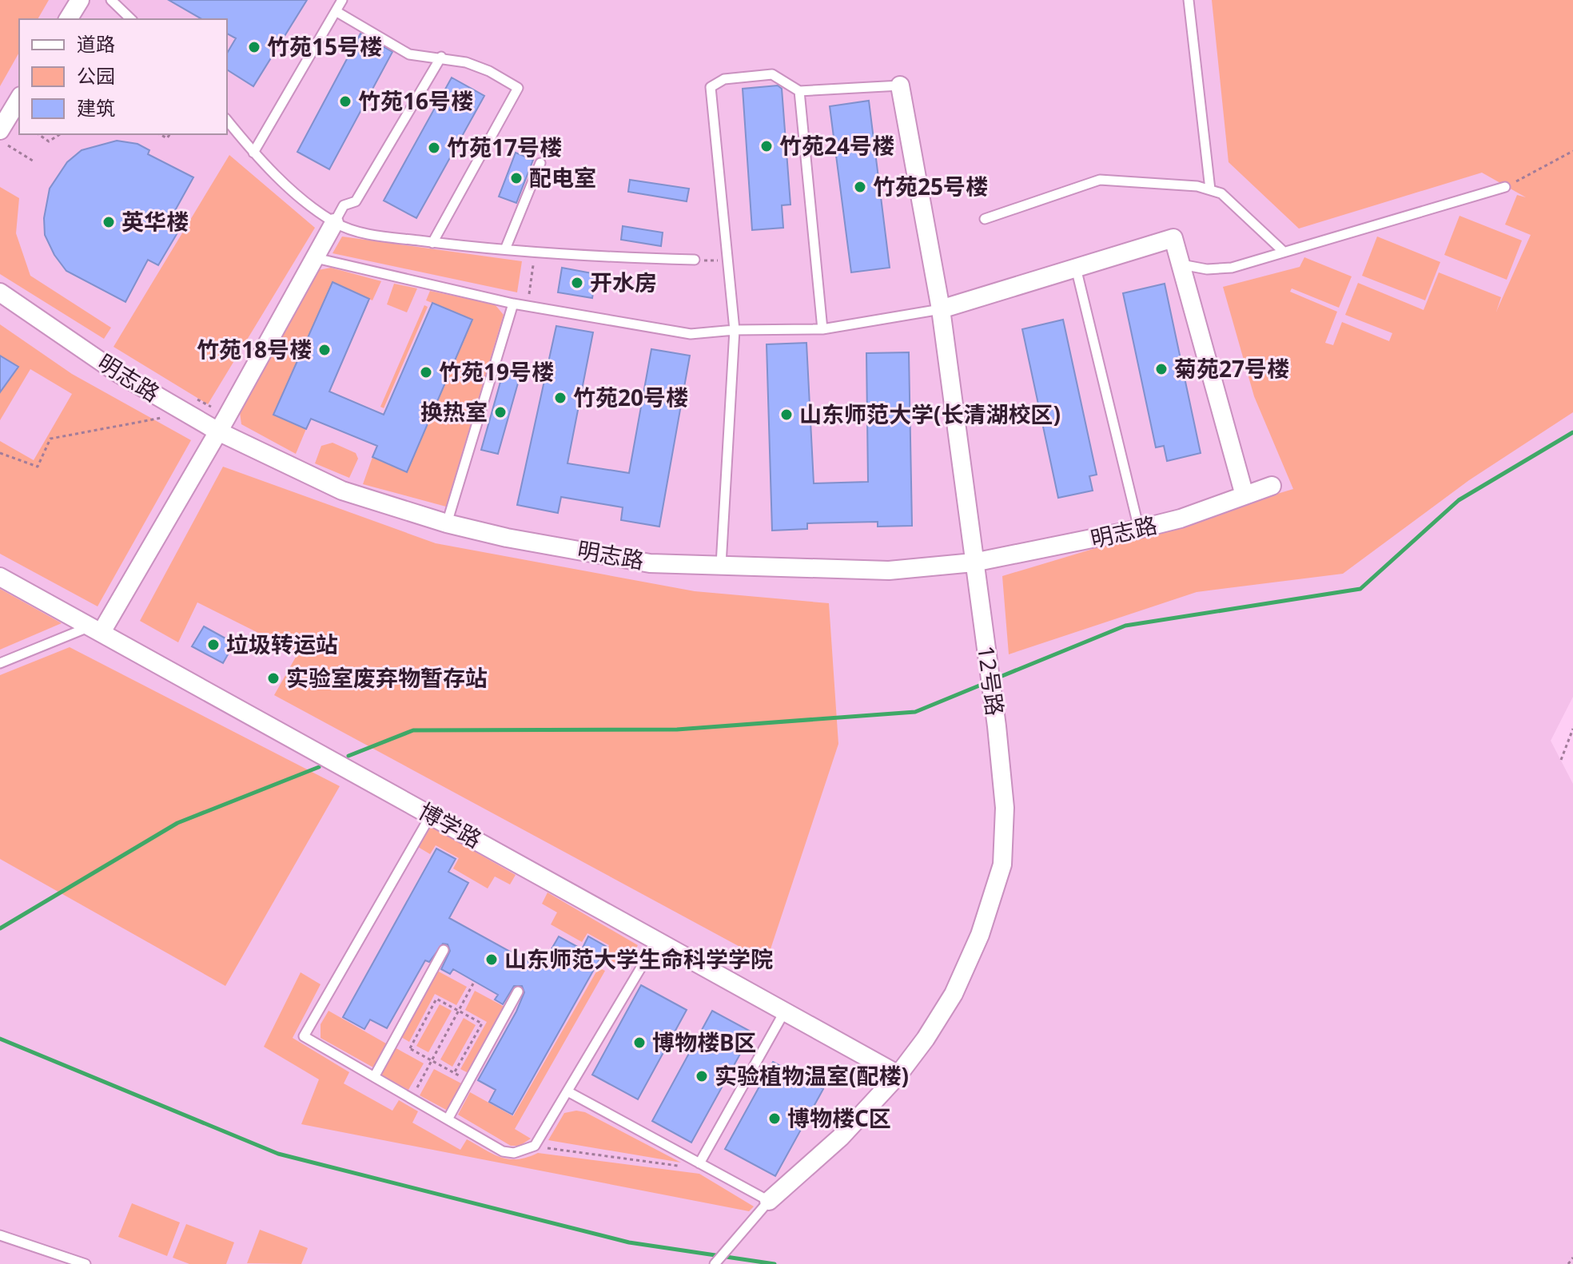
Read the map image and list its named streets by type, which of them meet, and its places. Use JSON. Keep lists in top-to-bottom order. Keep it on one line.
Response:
{"streets":{"street":["明志路","12号路","博学路"]},"crossings":[["明志路","12号路"],["12号路","博学路"]],"places":["竹苑15号楼","竹苑16号楼","竹苑24号楼","竹苑17号楼","配电室","竹苑25号楼","英华楼","开水房","竹苑18号楼","菊苑27号楼","竹苑19号楼","竹苑20号楼","换热室","山东师范大学(长清湖校区)","垃圾转运站","实验室废弃物暂存站","山东师范大学生命科学学院","博物楼B区","实验植物温室(配楼)","博物楼C区"],"legend":["道路","公园","建筑"]}
